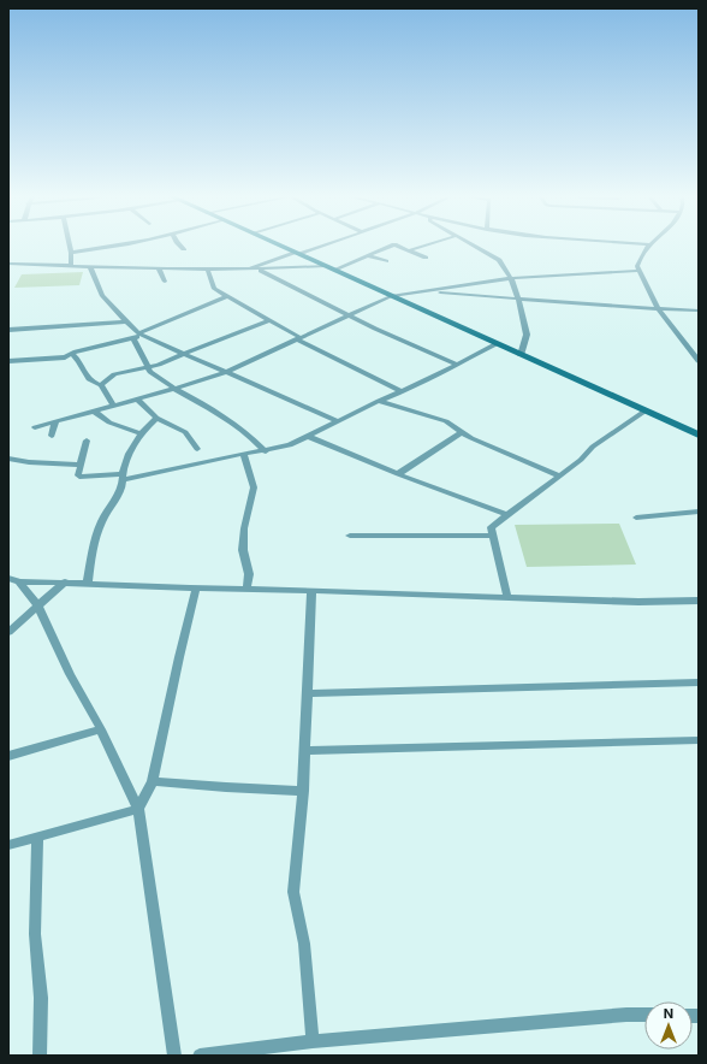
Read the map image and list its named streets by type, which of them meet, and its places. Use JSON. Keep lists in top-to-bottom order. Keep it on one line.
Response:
{"north":"top"}
